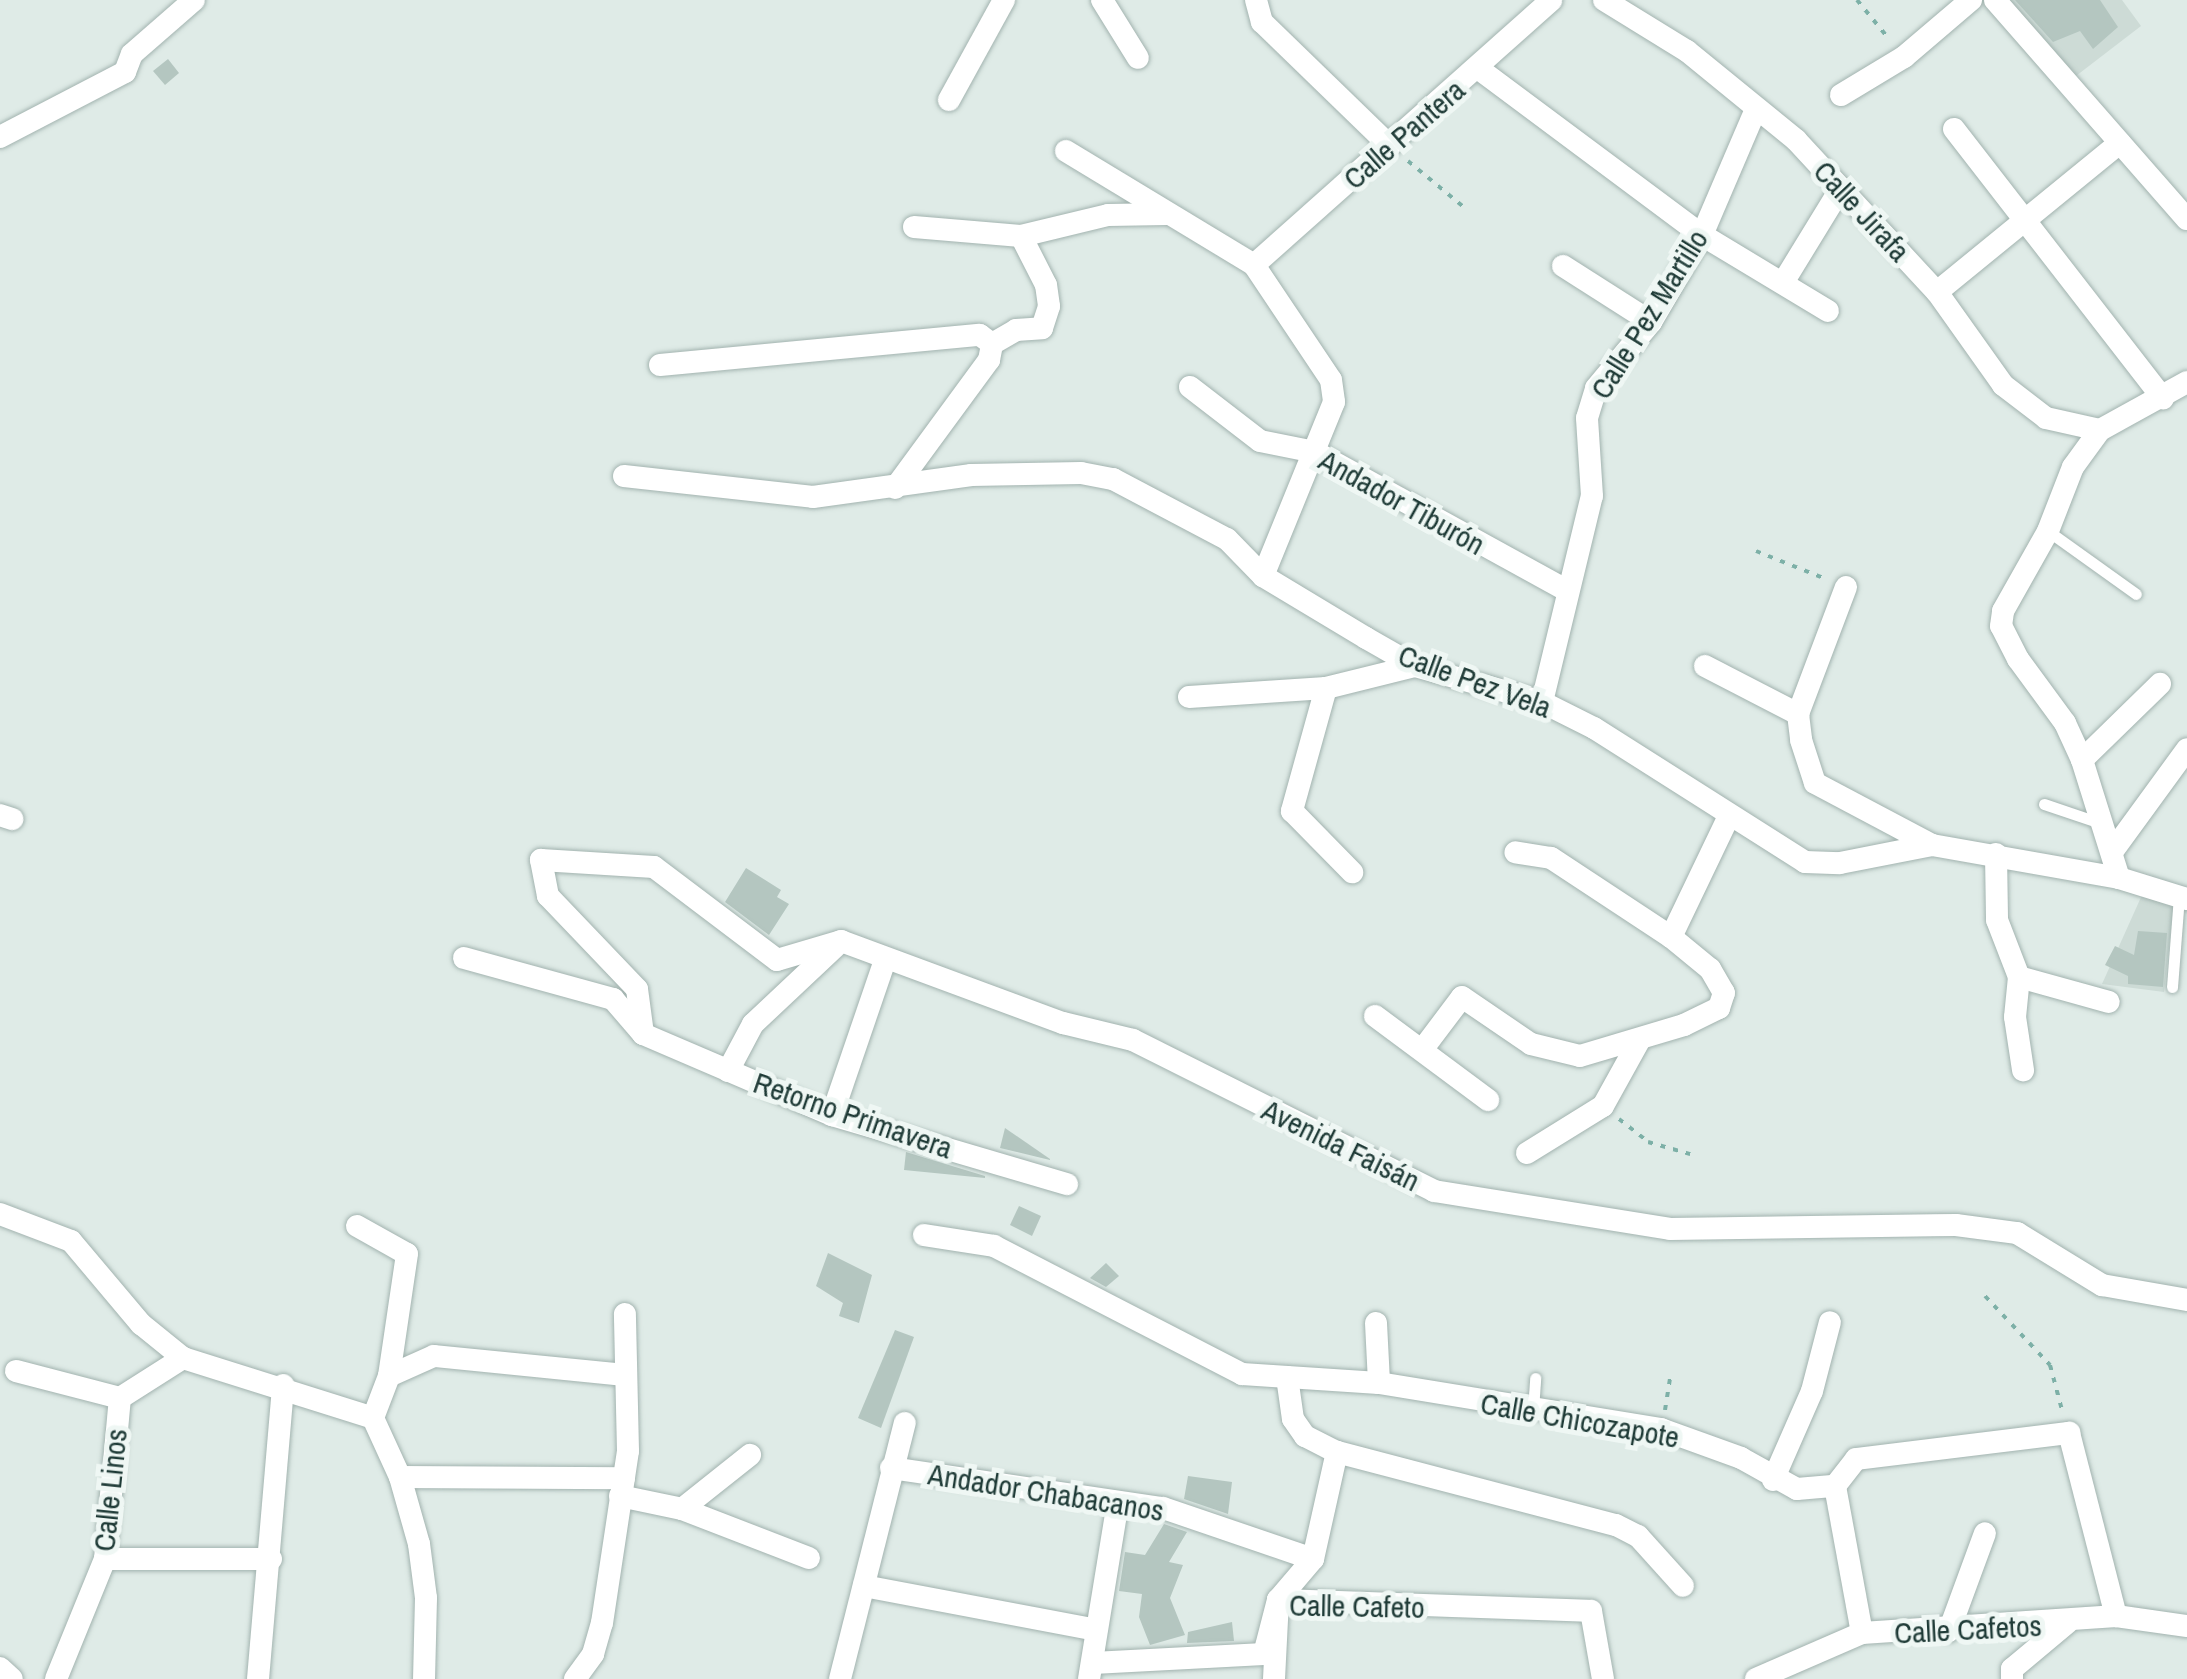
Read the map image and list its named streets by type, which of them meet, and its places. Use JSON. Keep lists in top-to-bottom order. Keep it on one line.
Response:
{"streets":{"street":["Calle Pantera","Calle Jirafa","Calle Pez Martillo","Andador Tiburón","Calle Pez Vela","Retorno Primavera","Avenida Faisán","Calle Chicozapote","Calle Linos","Andador Chabacanos","Calle Cafeto","Calle Cafetos"]},"crossings":[["Calle Jirafa","Calle Pez Martillo"],["Calle Pez Martillo","Andador Tiburón"],["Calle Pez Martillo","Calle Pez Vela"]]}
